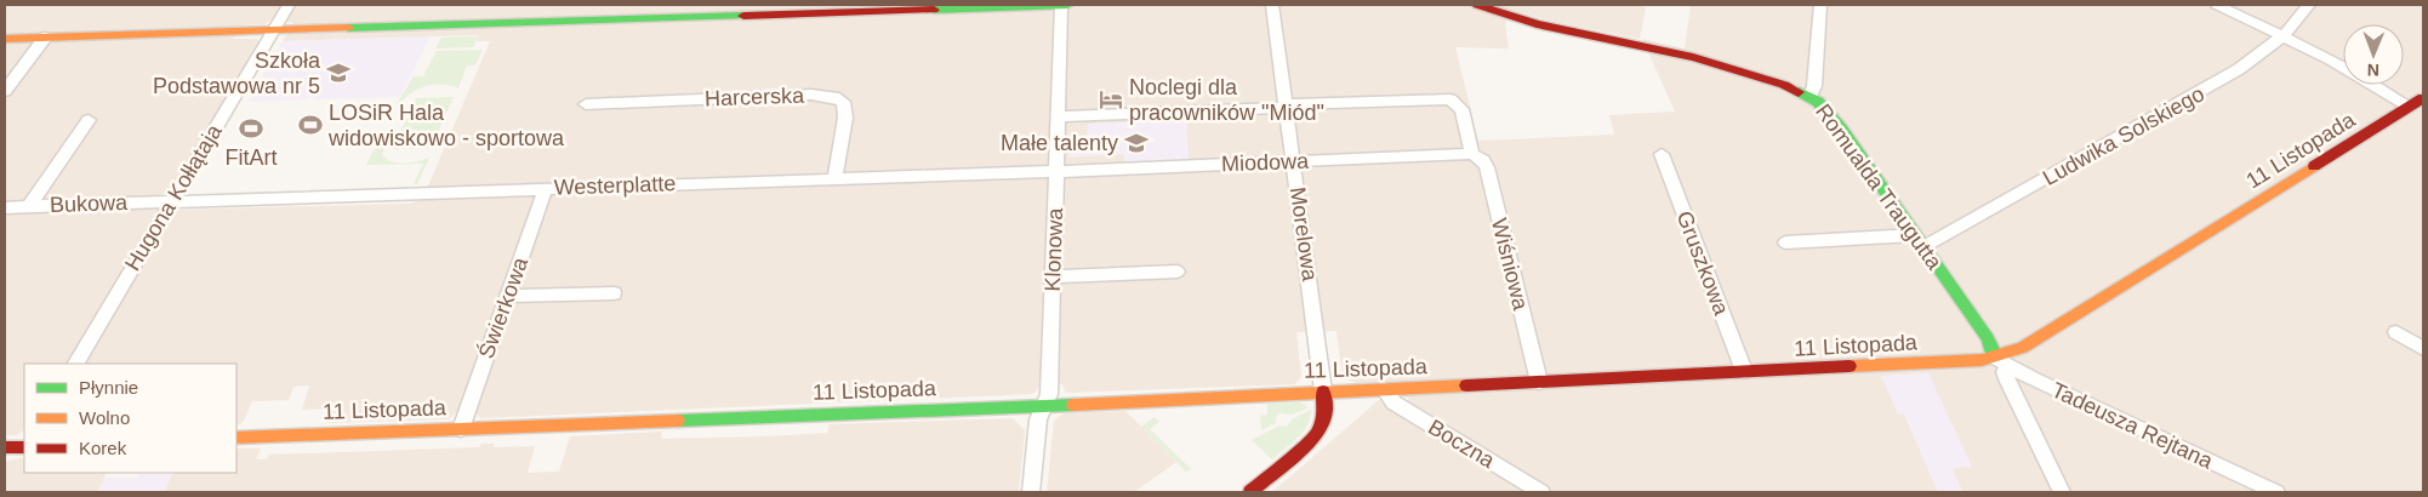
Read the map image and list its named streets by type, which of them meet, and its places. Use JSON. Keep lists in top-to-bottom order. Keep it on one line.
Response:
{"streets":{"street":["Harcerska","Ludwika Solskiego","11 Listopada","Miodowa","Westerplatte","Romualda Traugutta","Hugona Kołłątaja","Bukowa","Morelowa","Klonowa","Gruszkowa","Wiśniowa","Świerkowa","Tadeusza Rejtana","Boczna"]},"crossings":[["Harcerska","Westerplatte"],["Ludwika Solskiego","Romualda Traugutta"],["11 Listopada","Romualda Traugutta"],["11 Listopada","Morelowa"],["11 Listopada","Klonowa"],["11 Listopada","Gruszkowa"],["11 Listopada","Wiśniowa"],["11 Listopada","Świerkowa"],["11 Listopada","Tadeusza Rejtana"],["11 Listopada","Boczna"],["Miodowa","Westerplatte"],["Miodowa","Morelowa"],["Miodowa","Klonowa"],["Miodowa","Wiśniowa"],["Westerplatte","Hugona Kołłątaja"],["Westerplatte","Bukowa"],["Westerplatte","Klonowa"],["Westerplatte","Świerkowa"],["Romualda Traugutta","Tadeusza Rejtana"],["Hugona Kołłątaja","Bukowa"]],"places":{"school or university":["Szkoła Podstawowa nr 5","Małe talenty"],"hotel":["Noclegi dla pracowników \"Miód\""],"sports":["LOSiR Hala widowiskowo - sportowa","FitArt"]},"legend":["Płynnie","Wolno","Korek"],"north":"bottom"}
